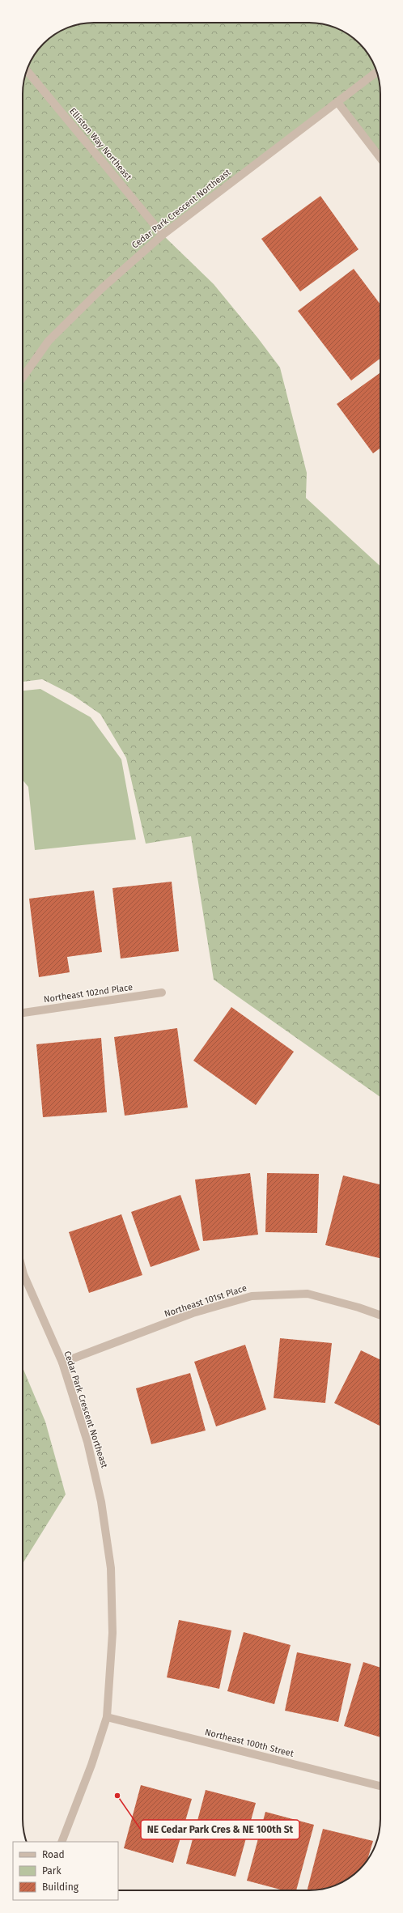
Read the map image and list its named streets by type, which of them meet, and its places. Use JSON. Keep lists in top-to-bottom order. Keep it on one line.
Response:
{"streets":{"street":["Elliston Way Northeast","Cedar Park Crescent Northeast","Northeast 102nd Place","Northeast 101st Place","Northeast 100th Street"]},"crossings":[["Elliston Way Northeast","Cedar Park Crescent Northeast"],["Cedar Park Crescent Northeast","Northeast 101st Place"],["Cedar Park Crescent Northeast","Northeast 100th Street"]],"places":["NE Cedar Park Cres & NE 100th St"],"legend":["Road","Park","Building"]}
